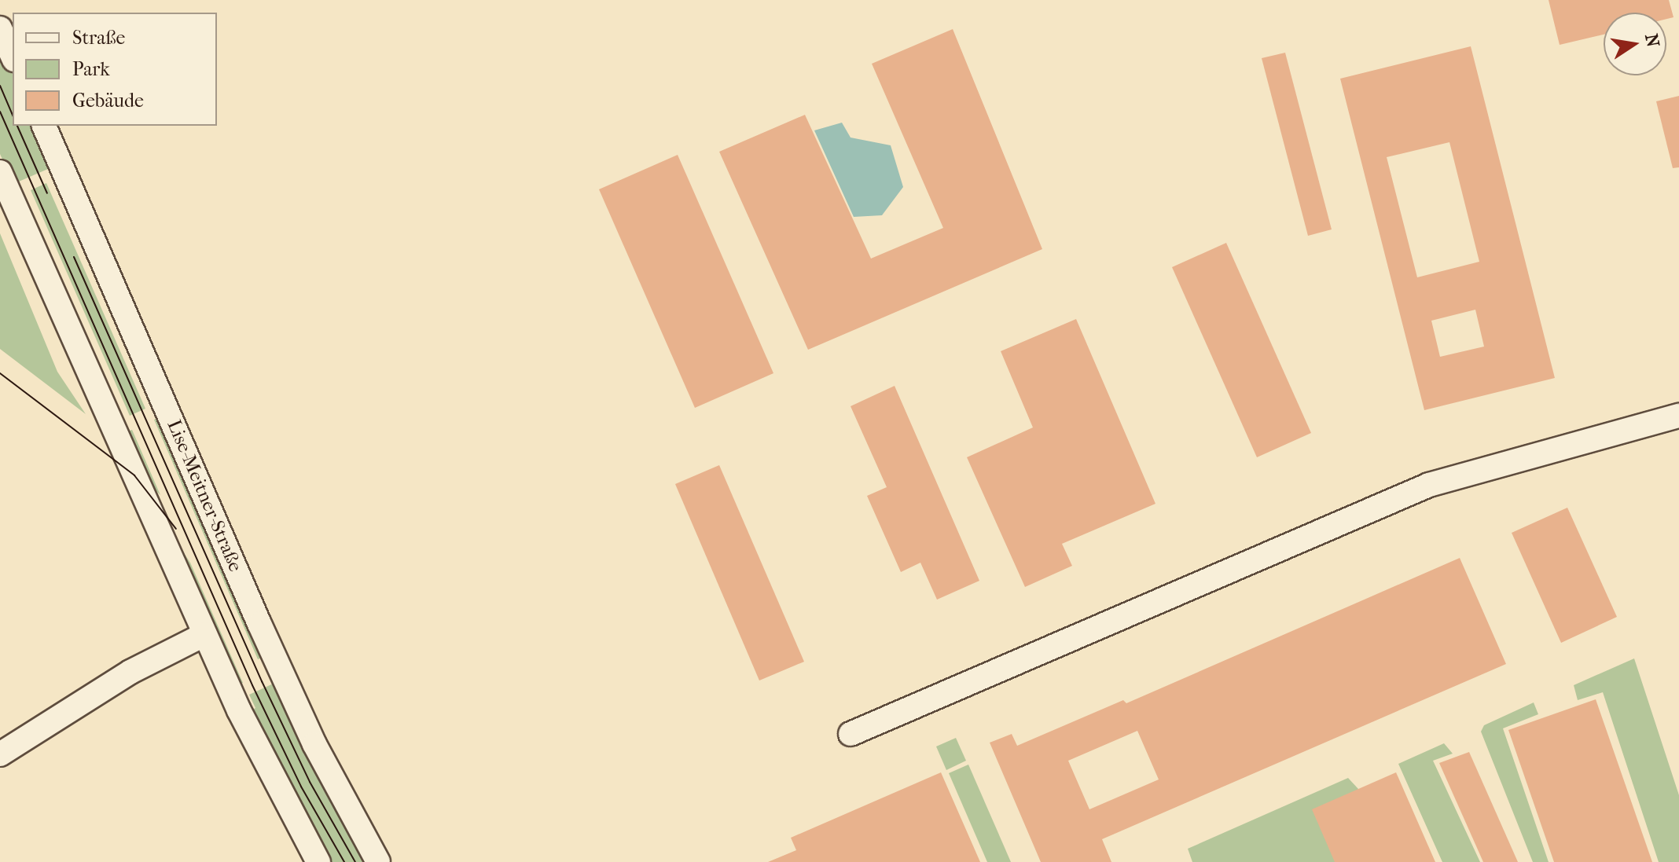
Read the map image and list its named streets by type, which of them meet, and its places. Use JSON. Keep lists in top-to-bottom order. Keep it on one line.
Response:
{"streets":{"street":["Lise-Meitner-Straße"]},"legend":["Straße","Park","Gebäude"],"north":"right"}
